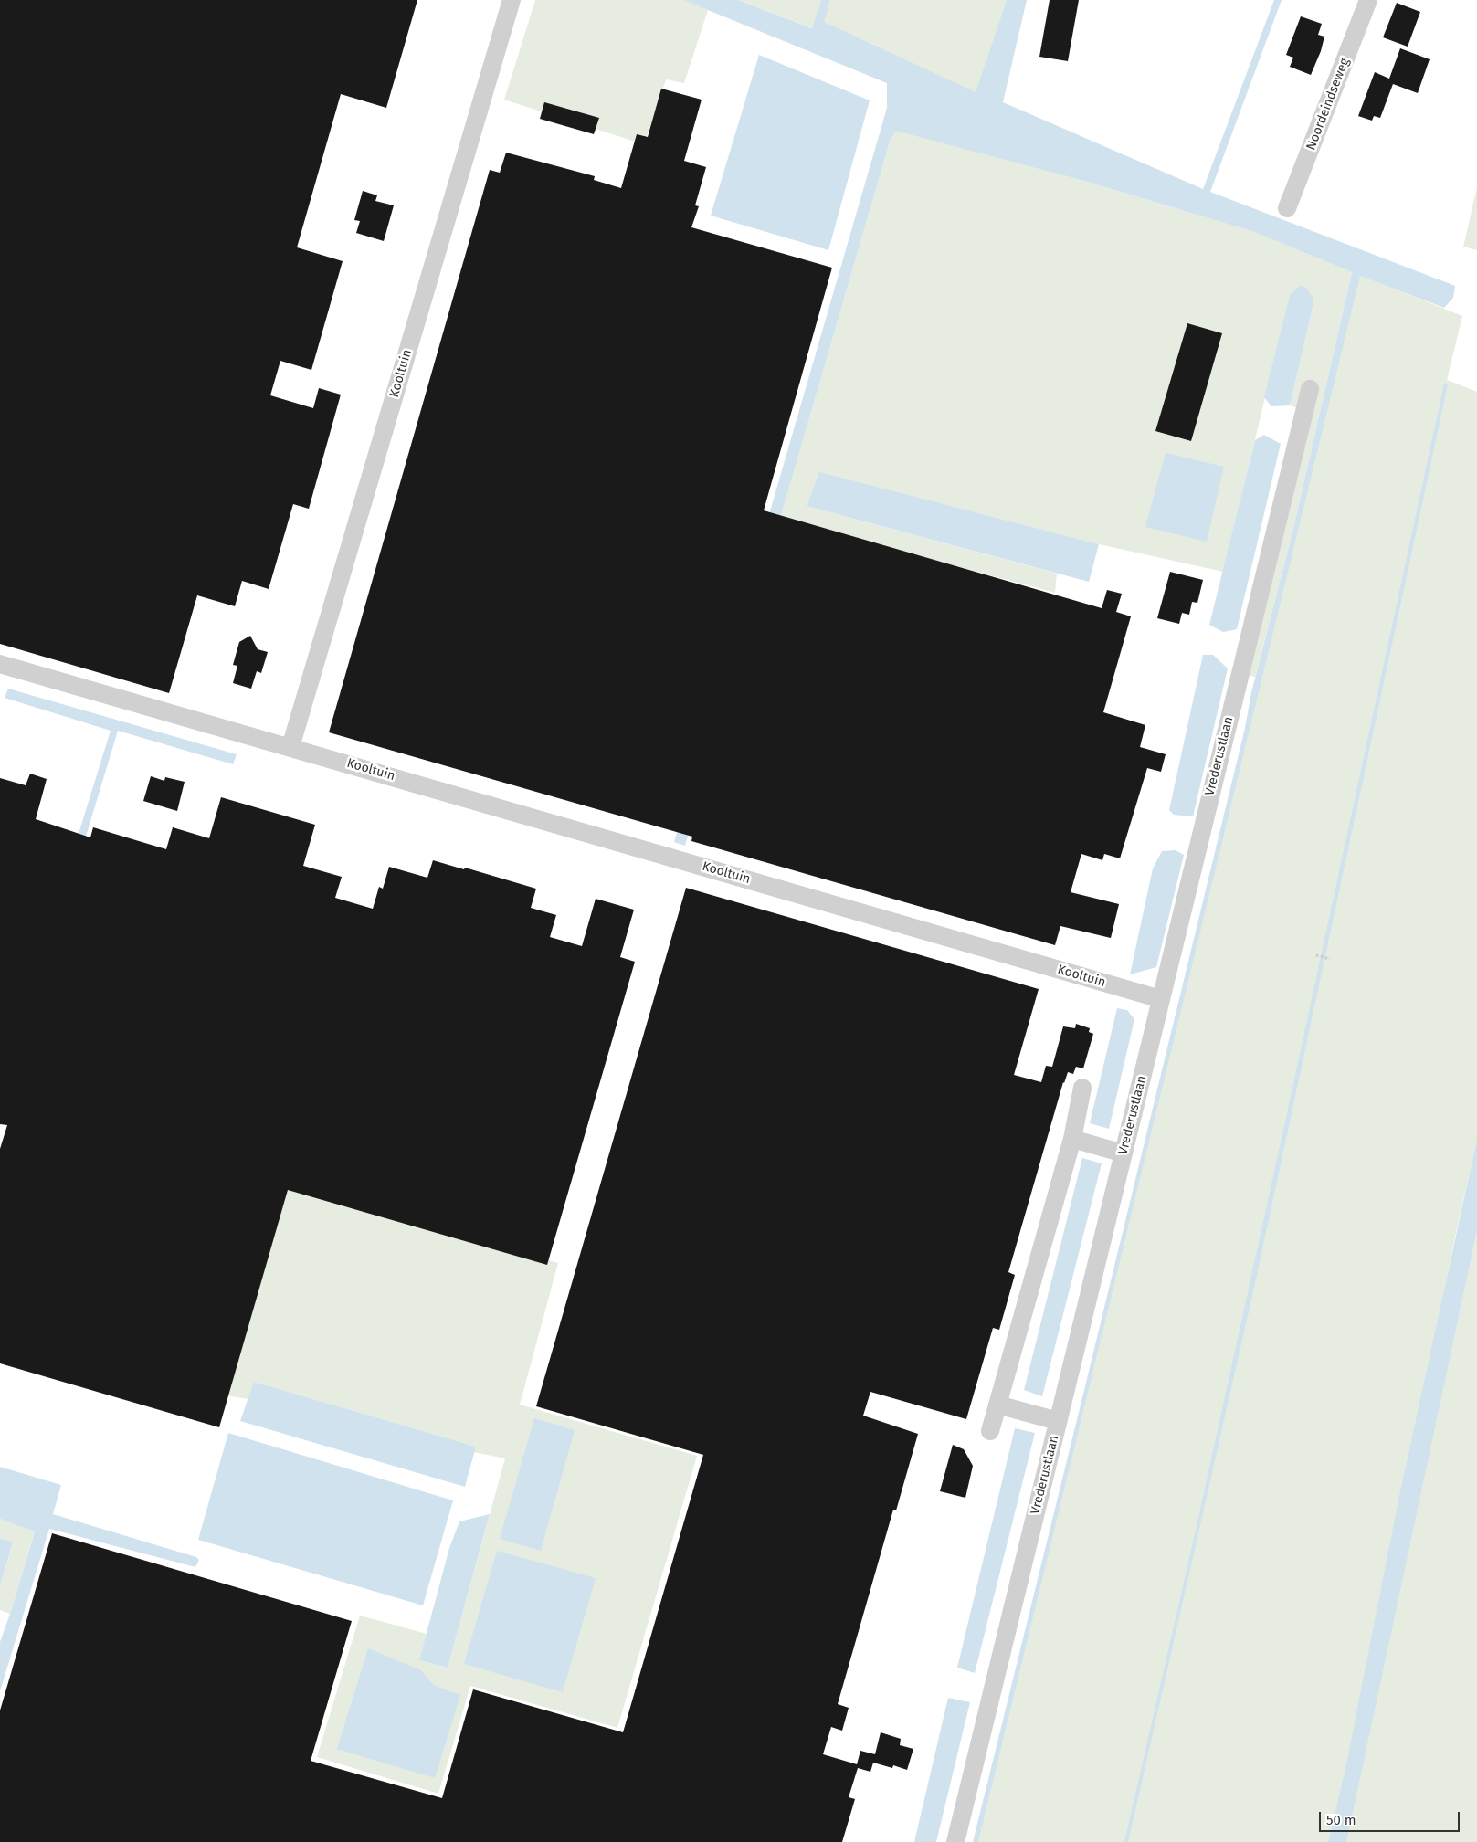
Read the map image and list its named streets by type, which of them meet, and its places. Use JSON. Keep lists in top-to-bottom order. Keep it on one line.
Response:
{"streets":{"street":["Noordeindseweg","Kooltuin","Vrederustlaan"]},"crossings":[["Kooltuin","Vrederustlaan"]],"scale_bar":"50 m"}
